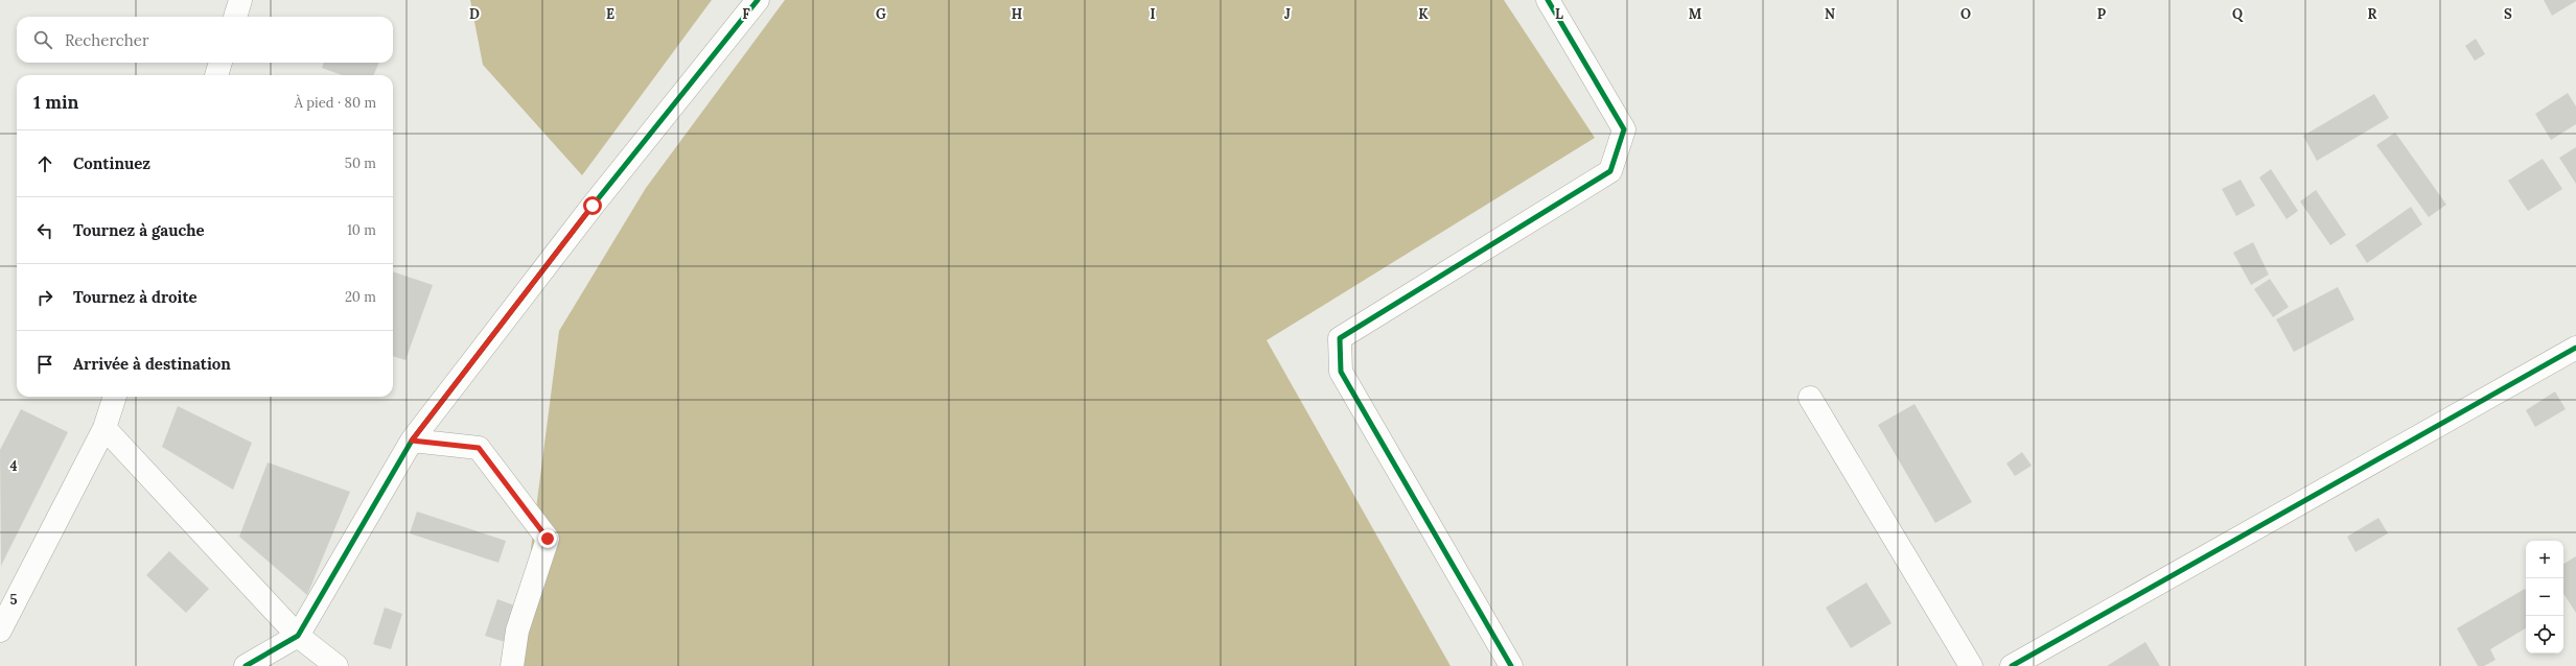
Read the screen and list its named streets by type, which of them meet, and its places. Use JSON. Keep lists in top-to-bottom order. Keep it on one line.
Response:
{"page":{"search":"Rechercher","heading":["1 min","À pied · 80 m"],"list":[["Continuez","50 m"],["Tournez à gauche","10 m"],["Tournez à droite","20 m"],"Arrivée à destination"],"map_buttons":["+","−"]},"grid":{"columns":["D","E","F","G","H","I","J","K","L","M","N","O","P","Q","R","S"],"rows":["4","5"]}}
